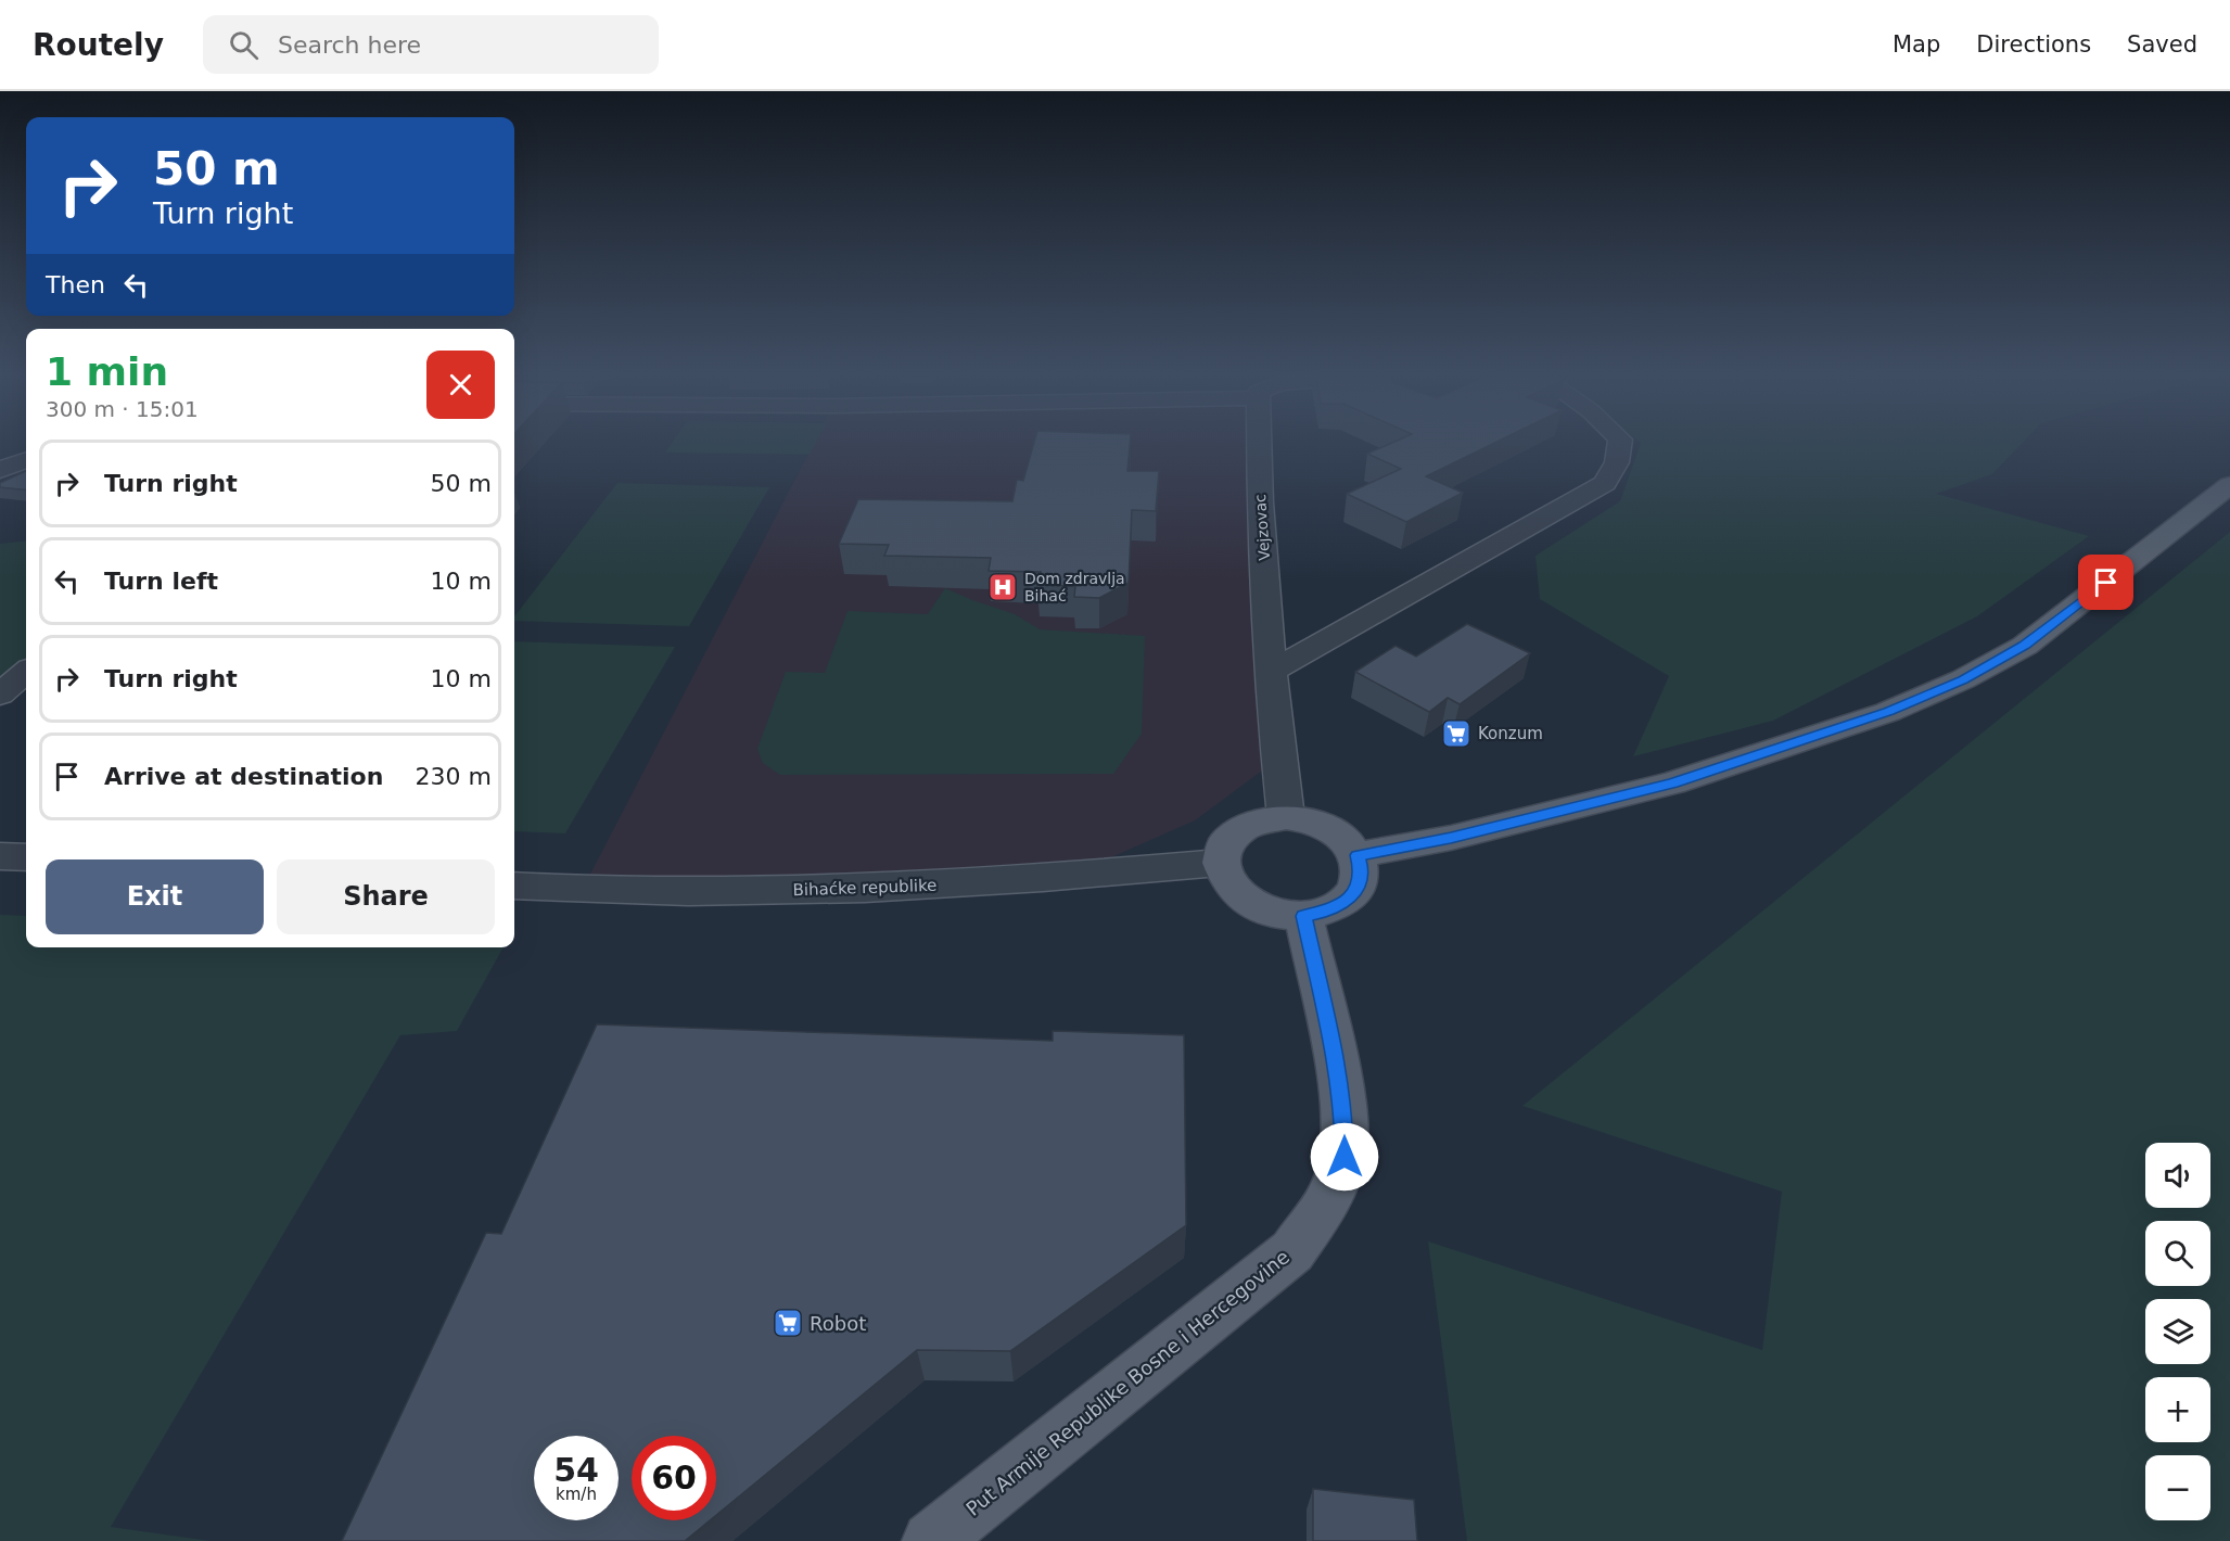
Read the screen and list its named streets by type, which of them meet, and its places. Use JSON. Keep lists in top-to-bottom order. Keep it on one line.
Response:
{"streets":{"main road":["Put Armije Republike Bosne i Hercegovine"],"street":["Vejzovac","Bihaćke republike"]},"crossings":[["Vejzovac","Bihaćke republike"],["Vejzovac","Put Armije Republike Bosne i Hercegovine"],["Bihaćke republike","Put Armije Republike Bosne i Hercegovine"]],"places":{"hospital":["Dom zdravlja Bihać"],"supermarket":["Konzum","Robot"]},"page":{"header":"Routely","search":"Search here","nav":["Map","Directions","Saved"],"turn":["50 m","Turn right"],"then":"Then","heading":["1 min","300 m · 15:01"],"list":[{"name":"Turn right","value":"50 m"},{"name":"Turn left","value":"10 m"},{"name":"Turn right","value":"10 m"},{"name":"Arrive at destination","value":"230 m"}],"buttons":["Exit","Share"],"map_buttons":["+","−"],"speed":"54 km/h","limit":"60"}}
